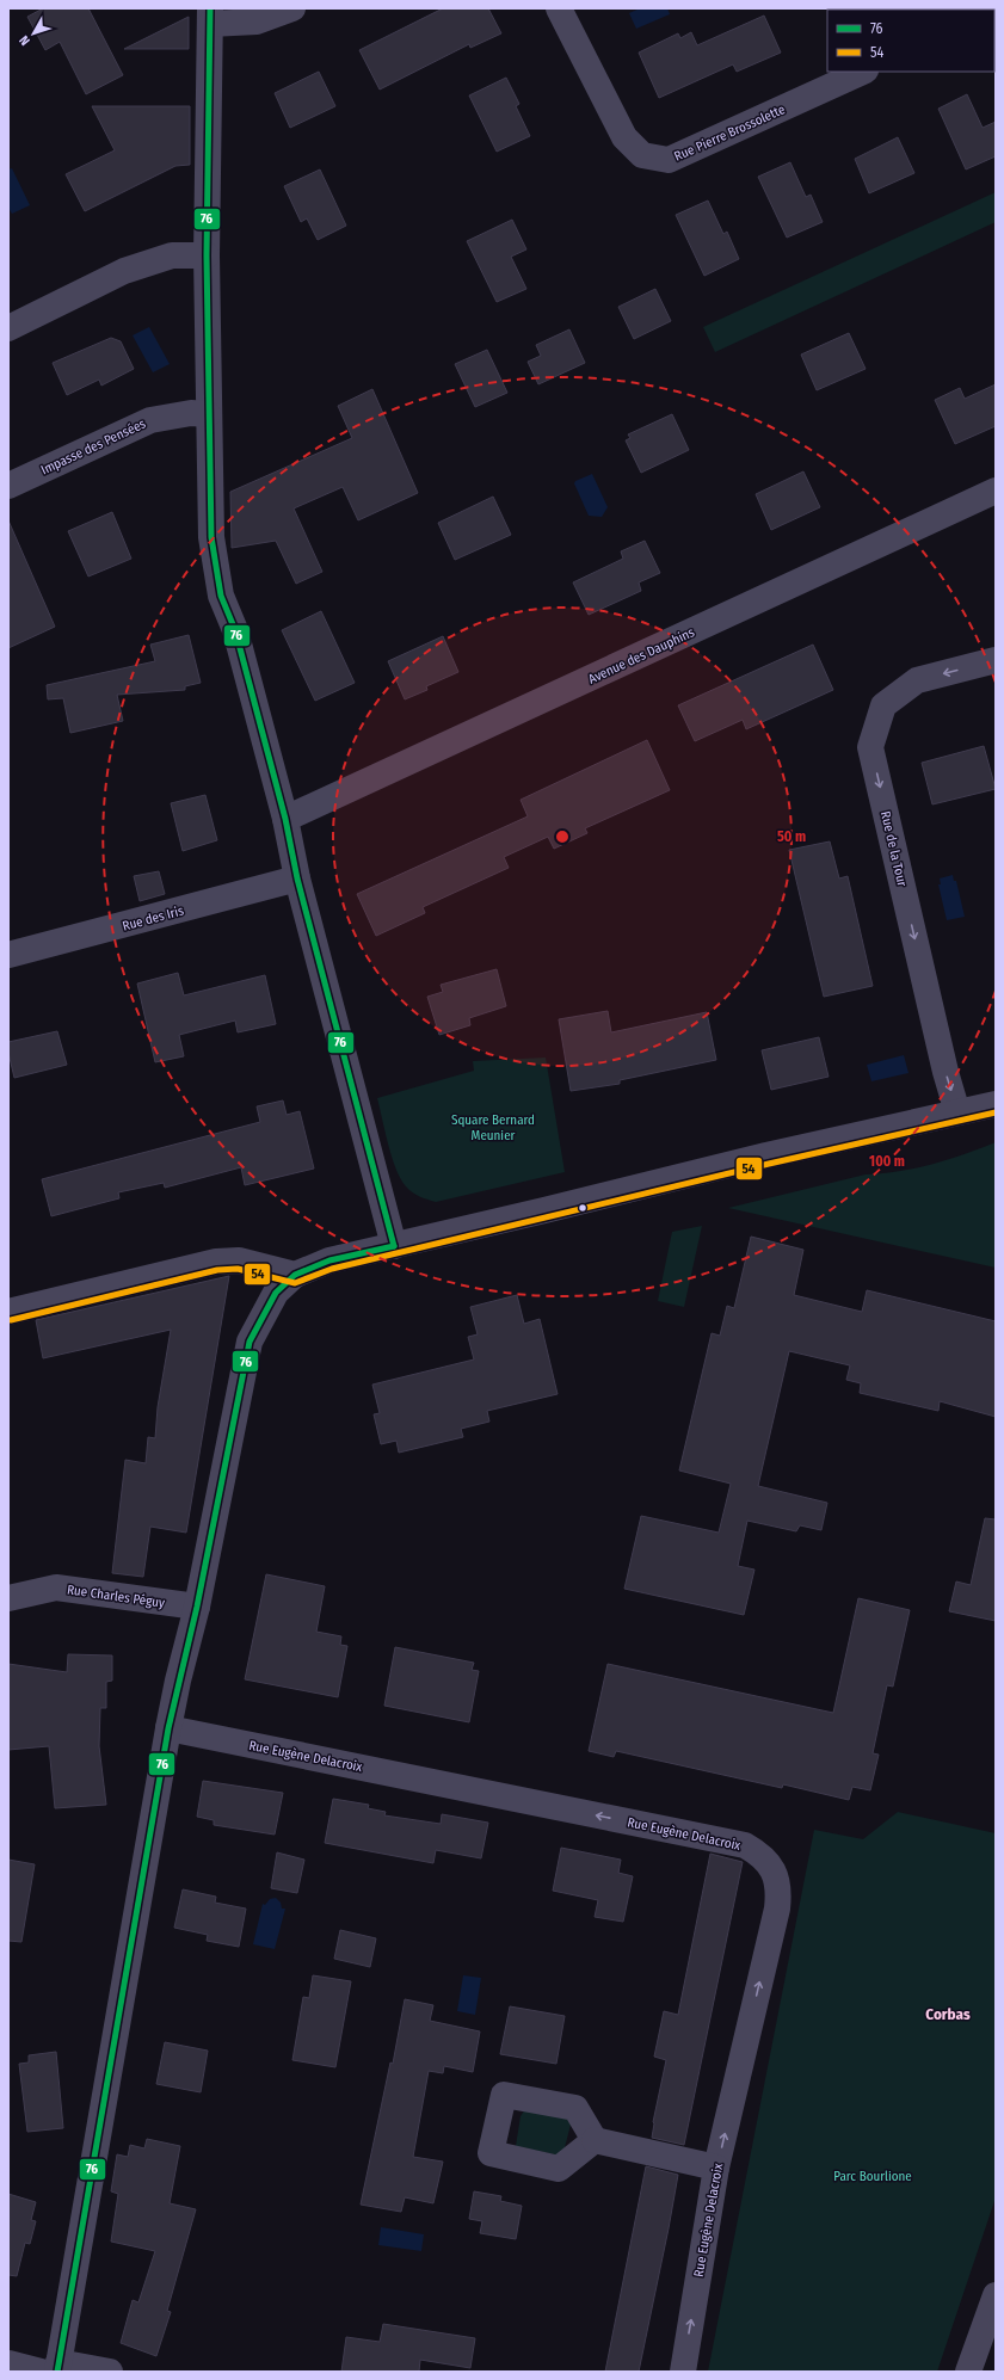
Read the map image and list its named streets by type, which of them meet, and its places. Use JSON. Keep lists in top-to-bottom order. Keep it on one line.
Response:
{"streets":{"street":["Rue Pierre Brossolette","Impasse des Pensées","Avenue des Dauphins","Rue de la Tour","Rue des Iris","Rue Charles Péguy","Rue Eugène Delacroix"]},"one_way":["Rue de la Tour"],"districts":["Corbas"],"parks":["Square Bernard Meunier","Parc Bourlione"],"lines":["transit line 76","transit line 54"],"legend":["76","54"],"north":"bottom left","rings":["50 m","100 m"]}
